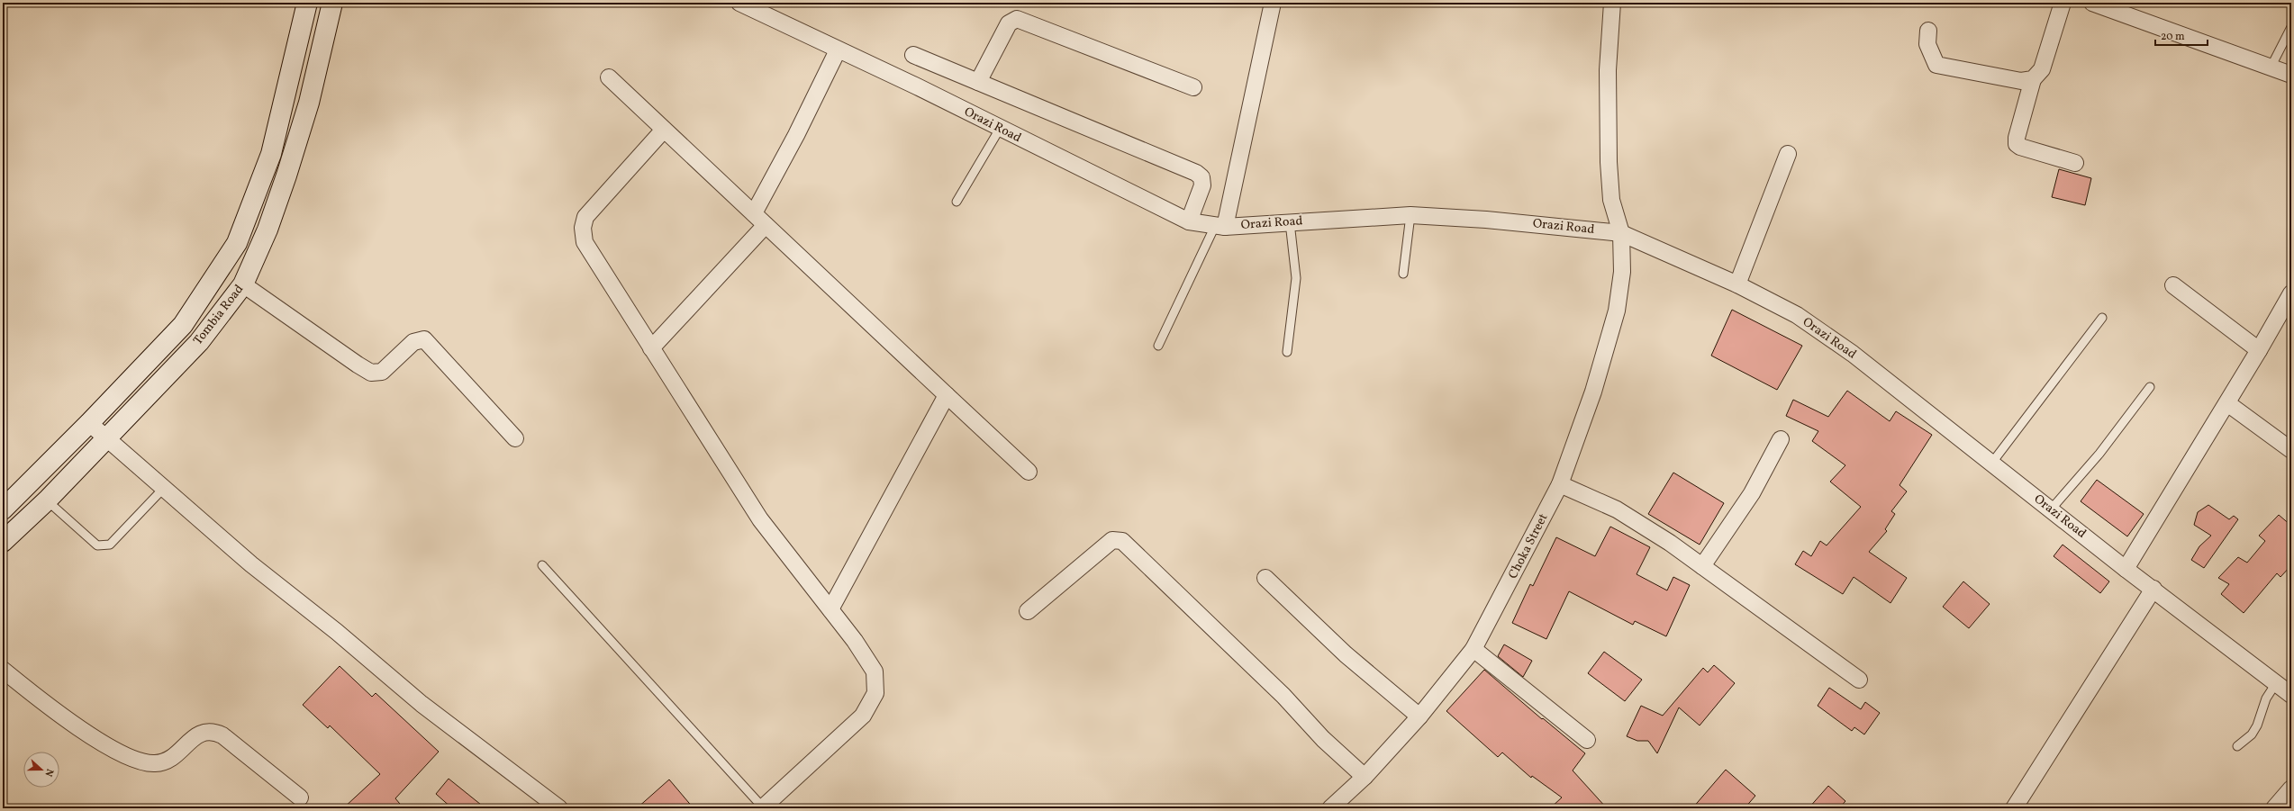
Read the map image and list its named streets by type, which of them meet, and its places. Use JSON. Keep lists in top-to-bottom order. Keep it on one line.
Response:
{"streets":{"main road":["Tombia Road"],"street":["Orazi Road","Choka Street"]},"crossings":[["Orazi Road","Choka Street"]],"scale_bar":"20 m","north":"right"}
